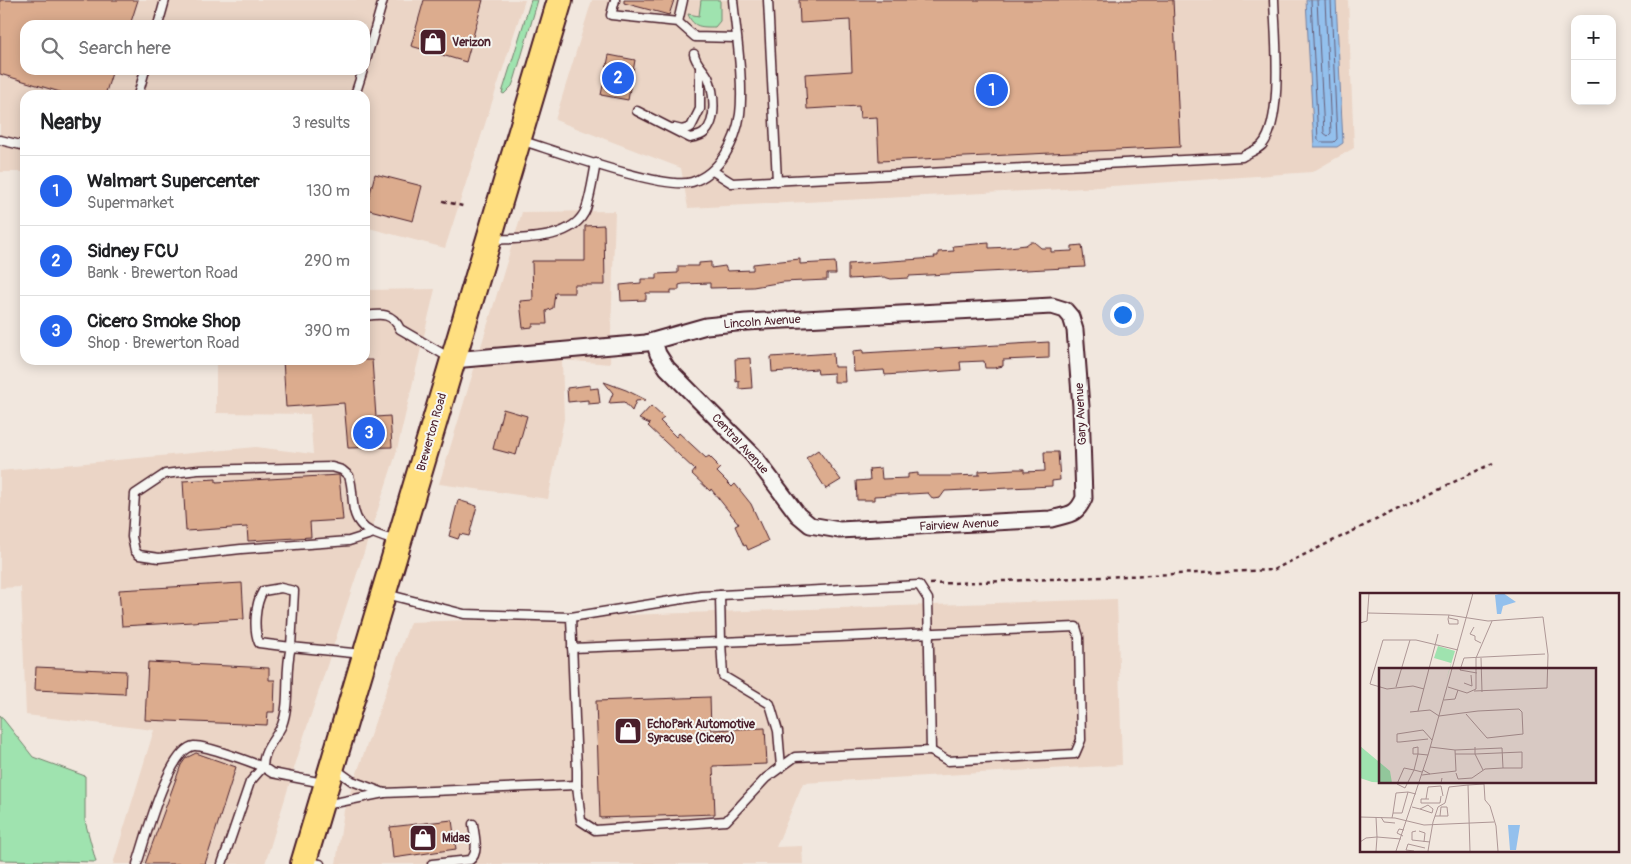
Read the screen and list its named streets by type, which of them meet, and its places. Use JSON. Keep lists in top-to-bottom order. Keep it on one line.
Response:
{"streets":{"main road":["Brewerton Road"],"street":["Lincoln Avenue","Gary Avenue","Central Avenue","Fairview Avenue"]},"crossings":[["Lincoln Avenue","Gary Avenue"],["Lincoln Avenue","Brewerton Road"],["Lincoln Avenue","Central Avenue"],["Gary Avenue","Fairview Avenue"],["Central Avenue","Fairview Avenue"]],"places":{"shop":["Verizon","EchoPark Automotive Syracuse (Cicero)","Midas"]},"page":{"map_buttons":["+","−"],"search":"Search here","pins":["2","1","3"],"heading":["Nearby","3 results"],"list":[{"mark":"1","name":"Walmart Supercenter","note":"Supermarket","value":"130 m"},{"mark":"2","name":"Sidney FCU","note":"Bank · Brewerton Road","value":"290 m"},{"mark":"3","name":"Cicero Smoke Shop","note":"Shop · Brewerton Road","value":"390 m"}]}}
